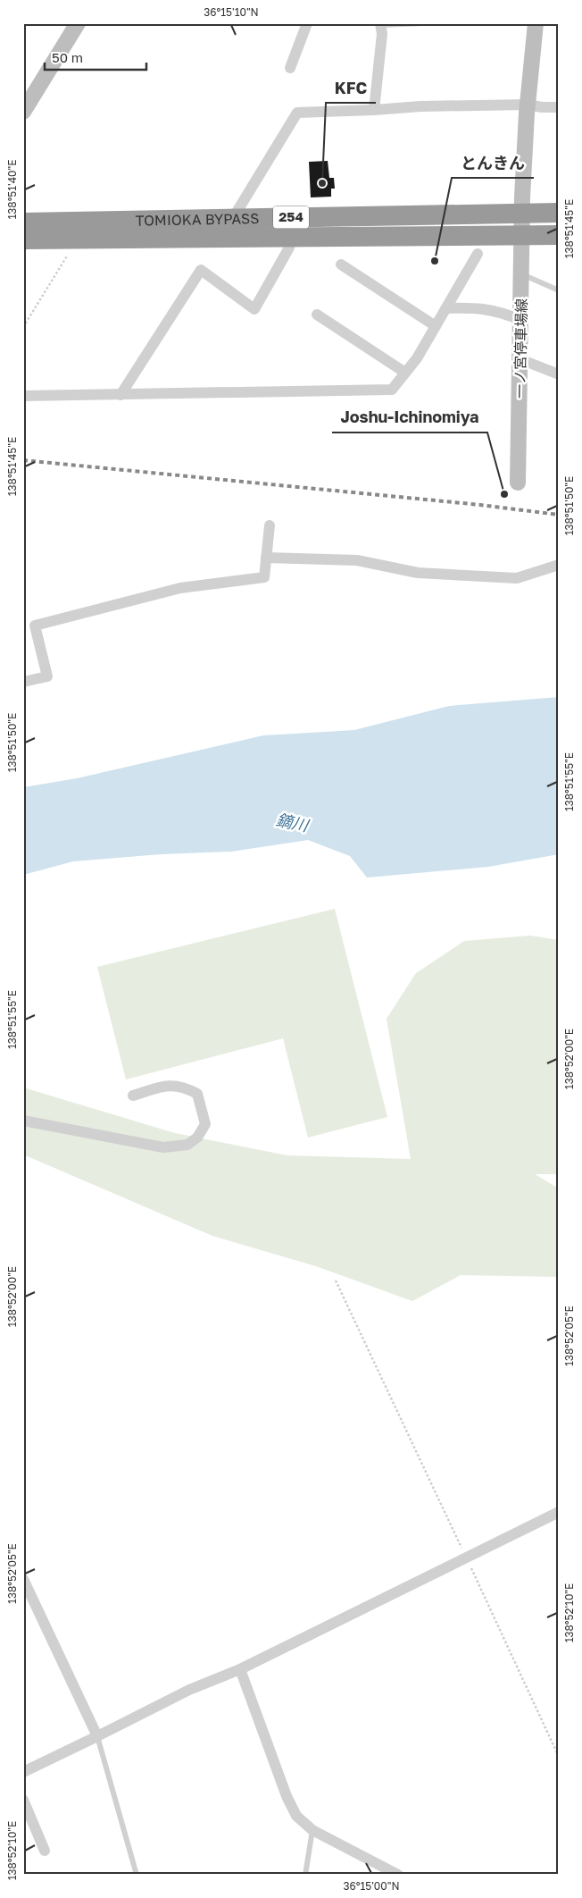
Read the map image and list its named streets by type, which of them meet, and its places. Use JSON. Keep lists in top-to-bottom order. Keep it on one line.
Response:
{"streets":{"highway":["254","TOMIOKA BYPASS"],"street":["一ノ宮停車場線"]},"crossings":[["TOMIOKA BYPASS","一ノ宮停車場線"]],"water":["鏑川"],"places":["KFC","とんきん","Joshu-Ichinomiya"],"scale_bar":"50 m","coordinates":["36°15'10\"N","138°51'40\"E","138°51'45\"E","138°51'50\"E","138°51'55\"E","138°52'00\"E","138°52'05\"E","138°52'10\"E","36°15'00\"N"]}
